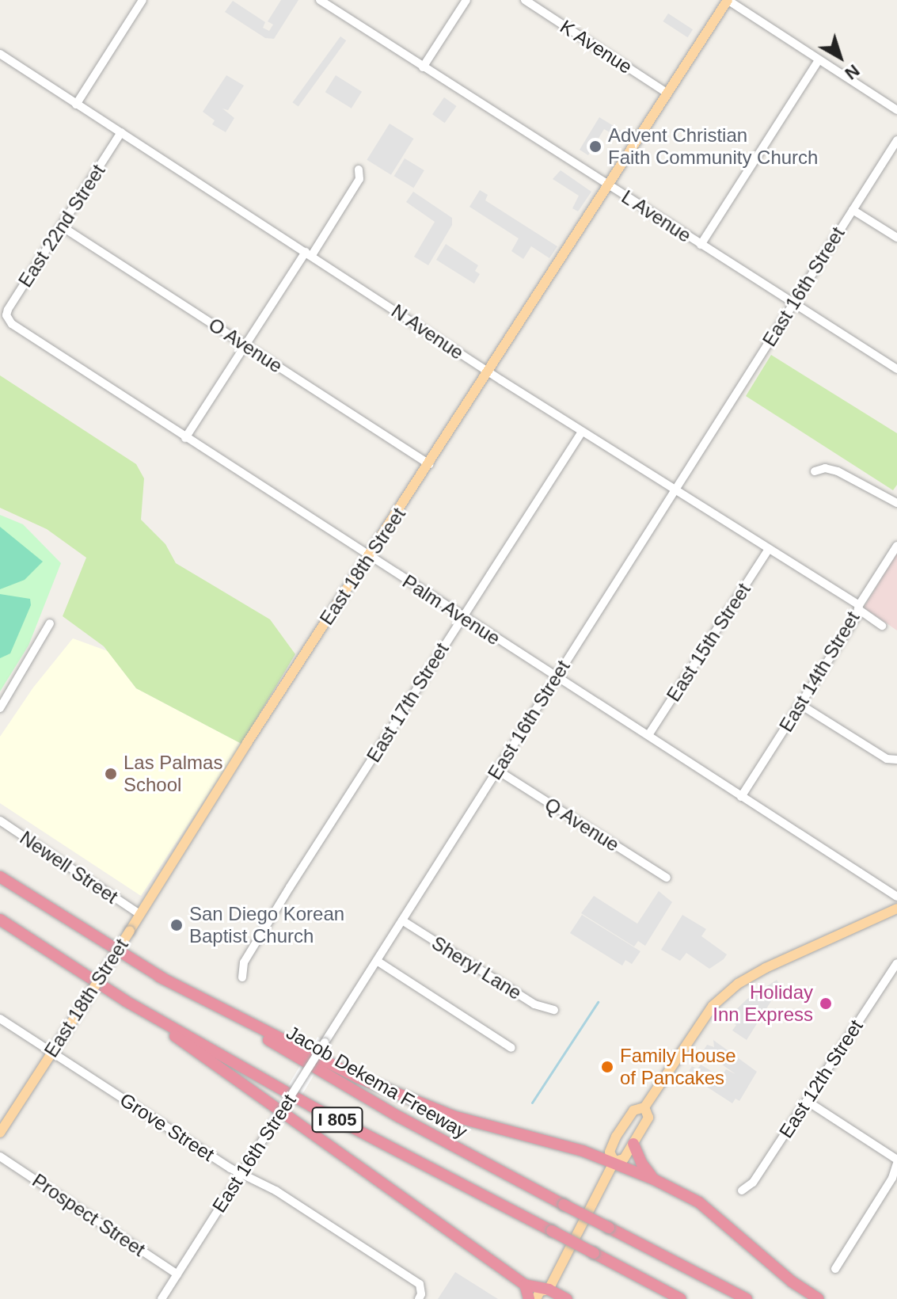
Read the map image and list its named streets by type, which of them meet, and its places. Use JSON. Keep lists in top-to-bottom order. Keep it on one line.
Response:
{"streets":{"highway":["Jacob Dekema Freeway","I 805"],"main road":["East 18th Street"],"street":["K Avenue","L Avenue","East 22nd Street","East 16th Street","N Avenue","O Avenue","Palm Avenue","East 15th Street","East 14th Street","East 17th Street","Q Avenue","Newell Street","Sheryl Lane","East 12th Street","Grove Street","Prospect Street"]},"crossings":[["K Avenue","East 18th Street"],["L Avenue","East 16th Street"],["L Avenue","East 18th Street"],["East 22nd Street","N Avenue"],["East 22nd Street","O Avenue"],["East 22nd Street","Palm Avenue"],["East 16th Street","N Avenue"],["East 16th Street","Palm Avenue"],["East 16th Street","Q Avenue"],["East 16th Street","Sheryl Lane"],["East 16th Street","Grove Street"],["East 16th Street","Prospect Street"],["N Avenue","East 18th Street"],["N Avenue","East 15th Street"],["N Avenue","East 14th Street"],["N Avenue","East 17th Street"],["O Avenue","East 18th Street"],["East 18th Street","Palm Avenue"],["East 18th Street","Newell Street"],["East 18th Street","Grove Street"],["Palm Avenue","East 15th Street"],["Palm Avenue","East 14th Street"],["Palm Avenue","East 17th Street"]],"places":["Advent Christian Faith Community Church","Las Palmas School","San Diego Korean Baptist Church","Holiday Inn Express","Family House of Pancakes"],"north":"bottom right"}
